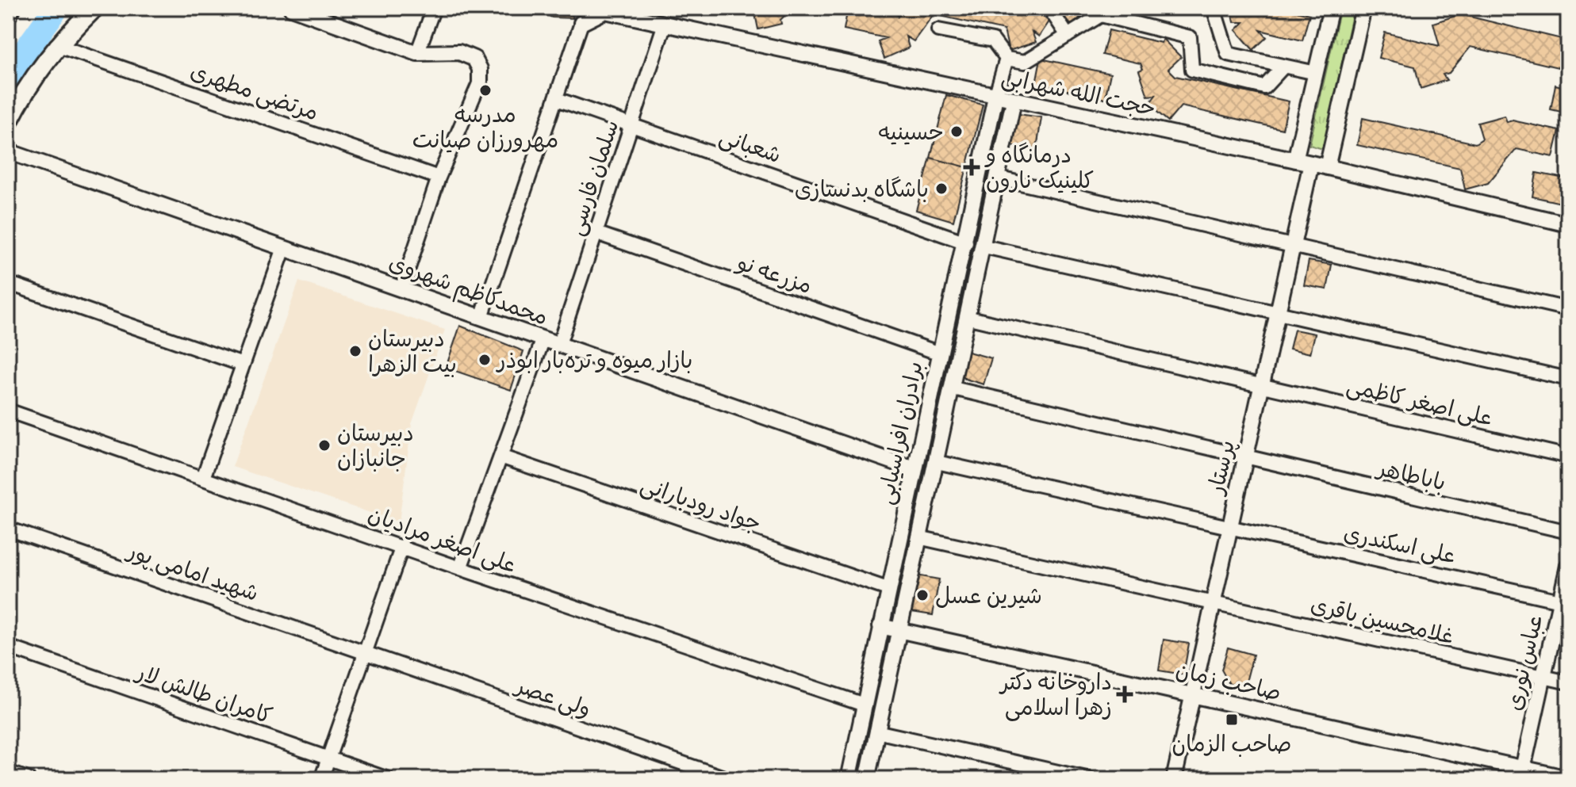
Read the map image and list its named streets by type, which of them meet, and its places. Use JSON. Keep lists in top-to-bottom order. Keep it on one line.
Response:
{"streets":{"street":["مرتضی مطهری","حجت الله شهرابی","شعبانی","سلمان فارسی","مزرعه نو","محمدکاظم شهروی","علی اصغر کاظمی","برادران افراسیابی","پرستار","باباطاهر","جواد رودبارانی","علی اصغر مرادیان","علی اسکندری","شهید امامی پور","غلامحسین باقری","عباس نوری","صاحب زمان","کامران طالش لار","ولی عصر"]},"crossings":[["حجت الله شهرابی","سلمان فارسی"],["حجت الله شهرابی","برادران افراسیابی"],["حجت الله شهرابی","پرستار"],["شعبانی","سلمان فارسی"],["شعبانی","برادران افراسیابی"],["سلمان فارسی","مزرعه نو"],["سلمان فارسی","محمدکاظم شهروی"],["مزرعه نو","برادران افراسیابی"],["محمدکاظم شهروی","برادران افراسیابی"],["علی اصغر کاظمی","برادران افراسیابی"],["علی اصغر کاظمی","پرستار"],["برادران افراسیابی","باباطاهر"],["برادران افراسیابی","جواد رودبارانی"],["برادران افراسیابی","علی اصغر مرادیان"],["برادران افراسیابی","علی اسکندری"],["برادران افراسیابی","غلامحسین باقری"],["برادران افراسیابی","صاحب زمان"],["پرستار","باباطاهر"],["پرستار","علی اسکندری"],["پرستار","غلامحسین باقری"],["پرستار","صاحب زمان"],["علی اسکندری","عباس نوری"],["شهید امامی پور","ولی عصر"],["غلامحسین باقری","عباس نوری"],["عباس نوری","صاحب زمان"]],"places":{"other":["مدرسه مهرورزان صیانت","حسینیه","باشگاه بدنسازی","دبیرستان بیت الزهرا","بازار میوه و تره‌بار ابوذر","دبیرستان جانبازان","شیرین عسل"],"health":["درمانگاه و کلینیک نارون","داروخانه دکتر زهرا اسلامی"],"transit":["صاحب الزمان"]}}
